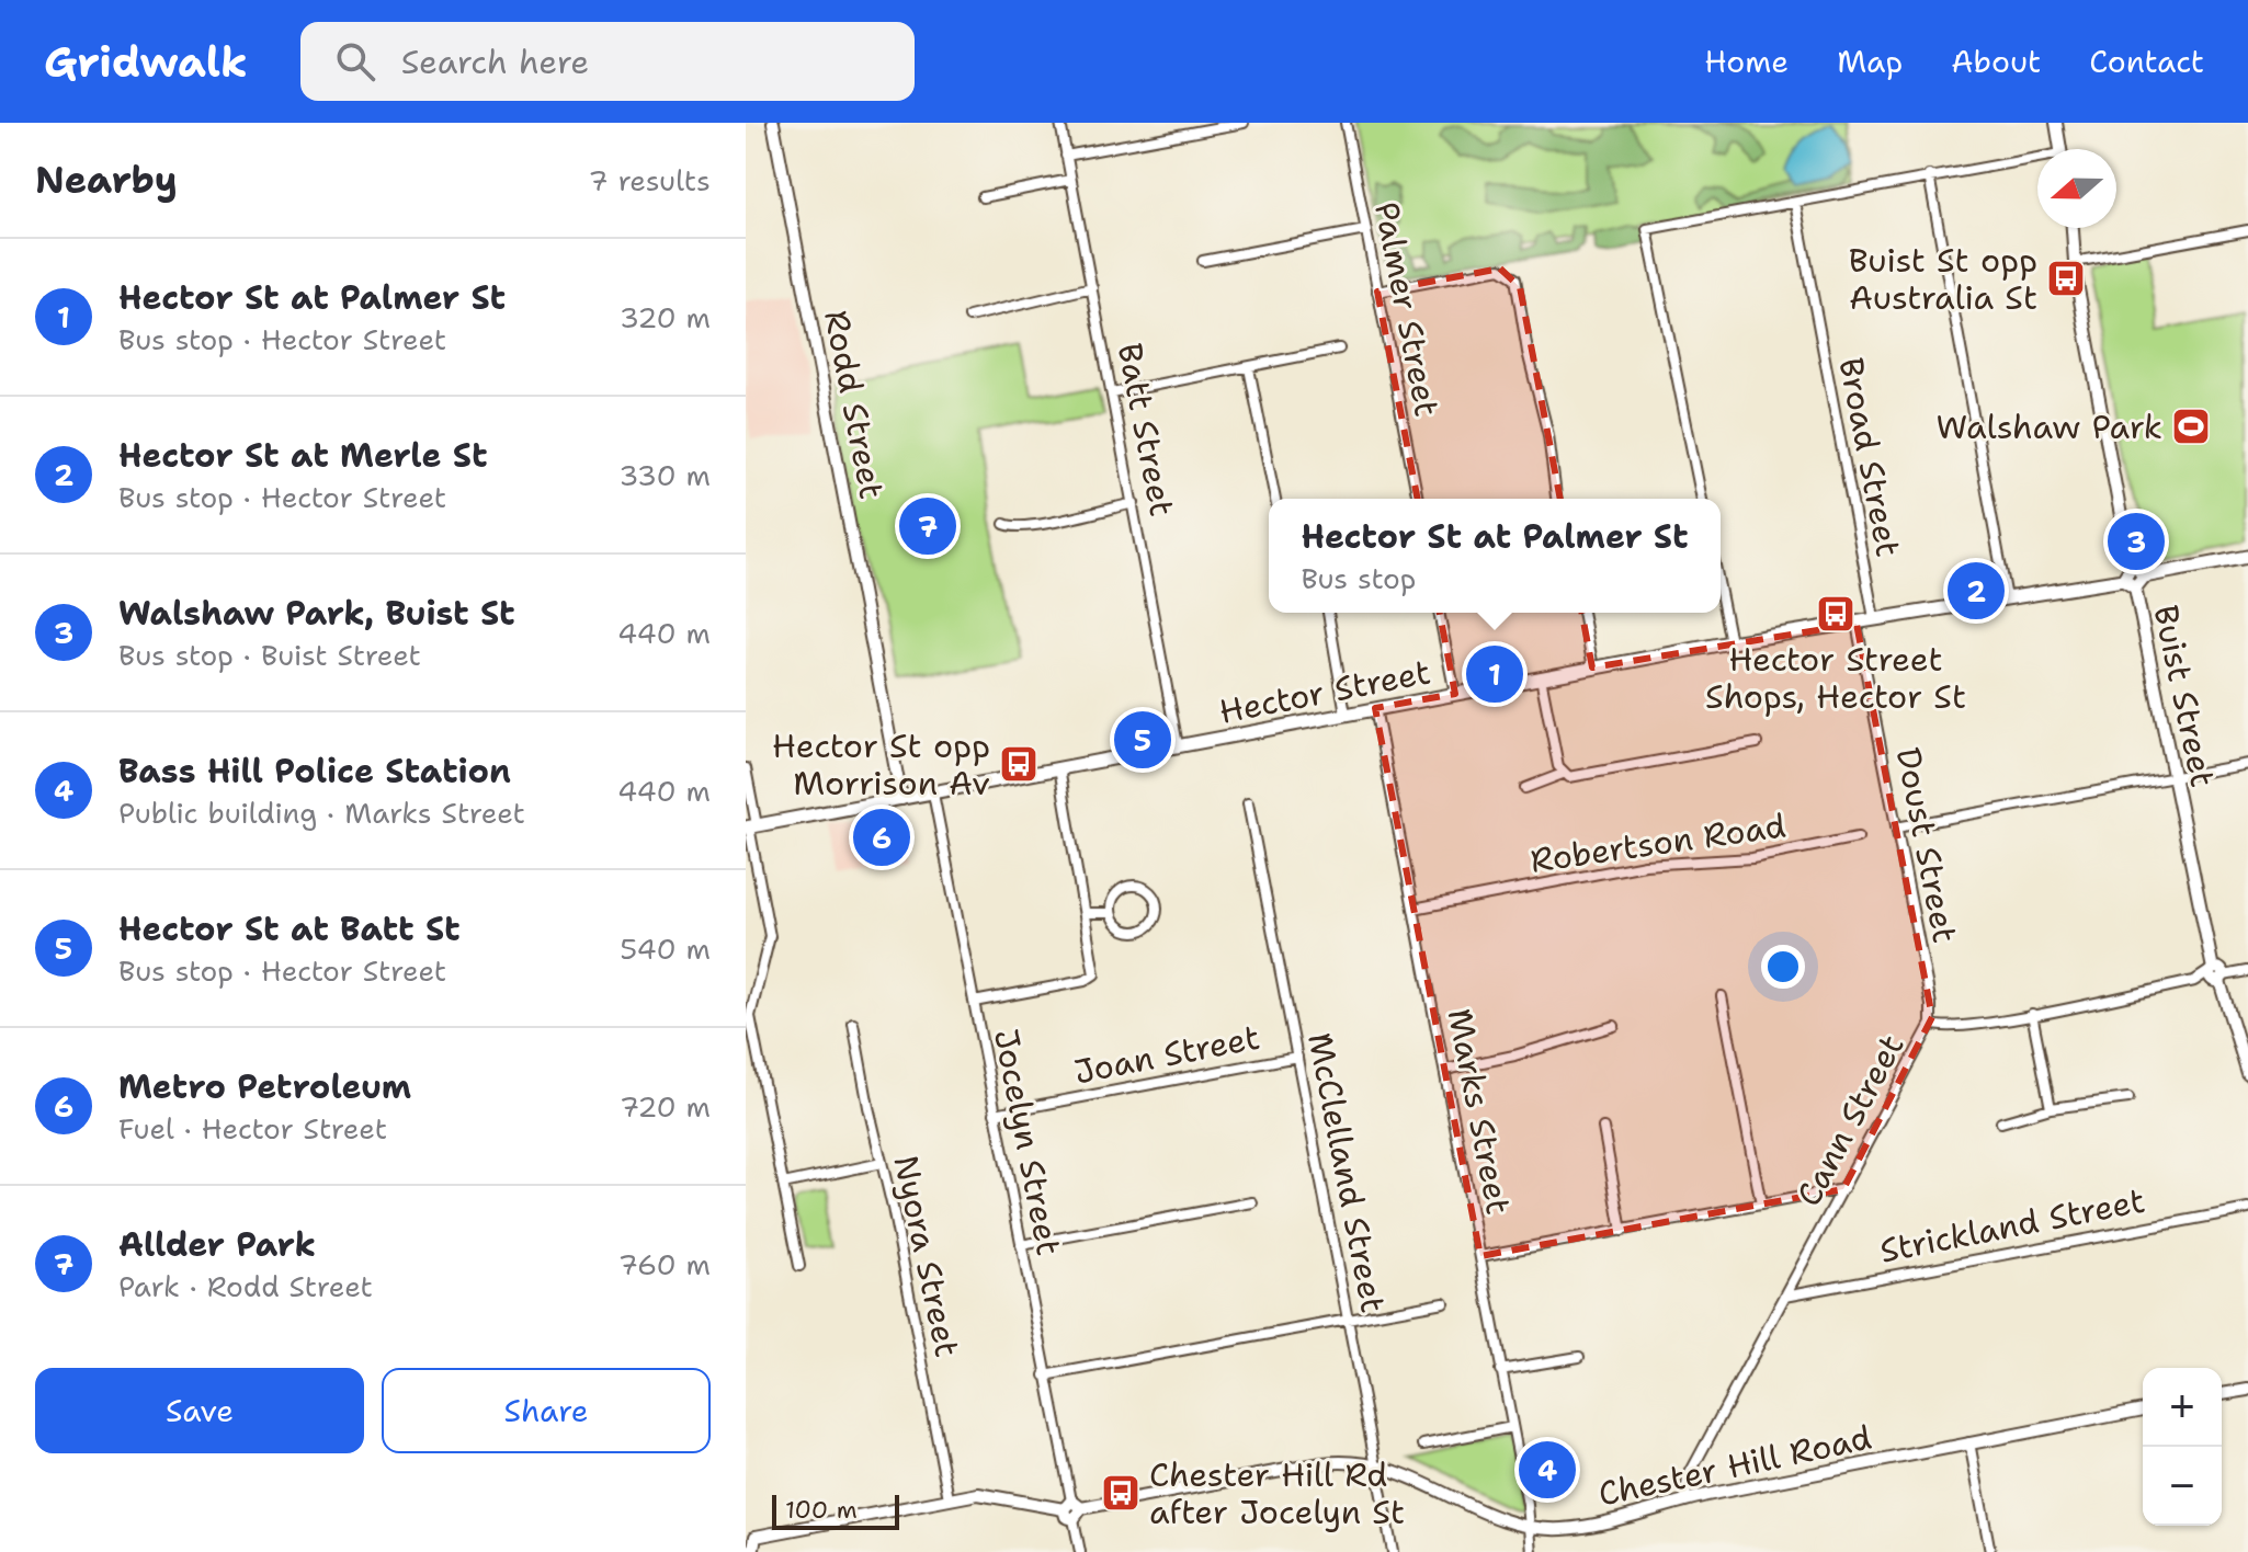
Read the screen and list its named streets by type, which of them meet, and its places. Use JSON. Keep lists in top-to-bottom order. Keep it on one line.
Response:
{"streets":{"main road":["Hector Street"],"street":["Palmer Street","Rodd Street","Batt Street","Broad Street","Buist Street","Robertson Road","Doust Street","Joan Street","Marks Street","Cann Street","Jocelyn Street","McClelland Street","Strickland Street","Nyora Street","Chester Hill Road"]},"crossings":[["Rodd Street","Hector Street"],["Batt Street","Hector Street"],["Broad Street","Hector Street"],["Hector Street","Doust Street"],["Hector Street","Marks Street"],["Hector Street","Jocelyn Street"],["Buist Street","Cann Street"],["Robertson Road","Marks Street"],["Doust Street","Cann Street"],["Joan Street","Jocelyn Street"],["Joan Street","McClelland Street"],["Marks Street","Chester Hill Road"],["Cann Street","Strickland Street"],["Cann Street","Chester Hill Road"],["Jocelyn Street","Chester Hill Road"],["McClelland Street","Chester Hill Road"],["Nyora Street","Chester Hill Road"]],"places":{"bus stop":["Buist St opp Australia St","Hector Street Shops, Hector St","Hector St opp Morrison Av","Chester Hill Rd after Jocelyn St"],"sports":["Walshaw Park"]},"scale_bar":"100 m","north":"left","page":{"header":"Gridwalk","search":"Search here","nav":["Home","Map","About","Contact"],"heading":["Nearby","7 results"],"list":[{"mark":"1","name":"Hector St at Palmer St","note":"Bus stop · Hector Street","value":"320 m"},{"mark":"2","name":"Hector St at Merle St","note":"Bus stop · Hector Street","value":"330 m"},{"mark":"3","name":"Walshaw Park, Buist St","note":"Bus stop · Buist Street","value":"440 m"},{"mark":"4","name":"Bass Hill Police Station","note":"Public building · Marks Street","value":"440 m"},{"mark":"5","name":"Hector St at Batt St","note":"Bus stop · Hector Street","value":"540 m"},{"mark":"6","name":"Metro Petroleum","note":"Fuel · Hector Street","value":"720 m"},{"mark":"7","name":"Allder Park","note":"Park · Rodd Street","value":"760 m"}],"pins":["7","3","2","1","5","6","4"],"popup":["Hector St at Palmer St","Bus stop"],"buttons":["Save","Share"],"map_buttons":["+","−"],"scale":"100 m"}}
